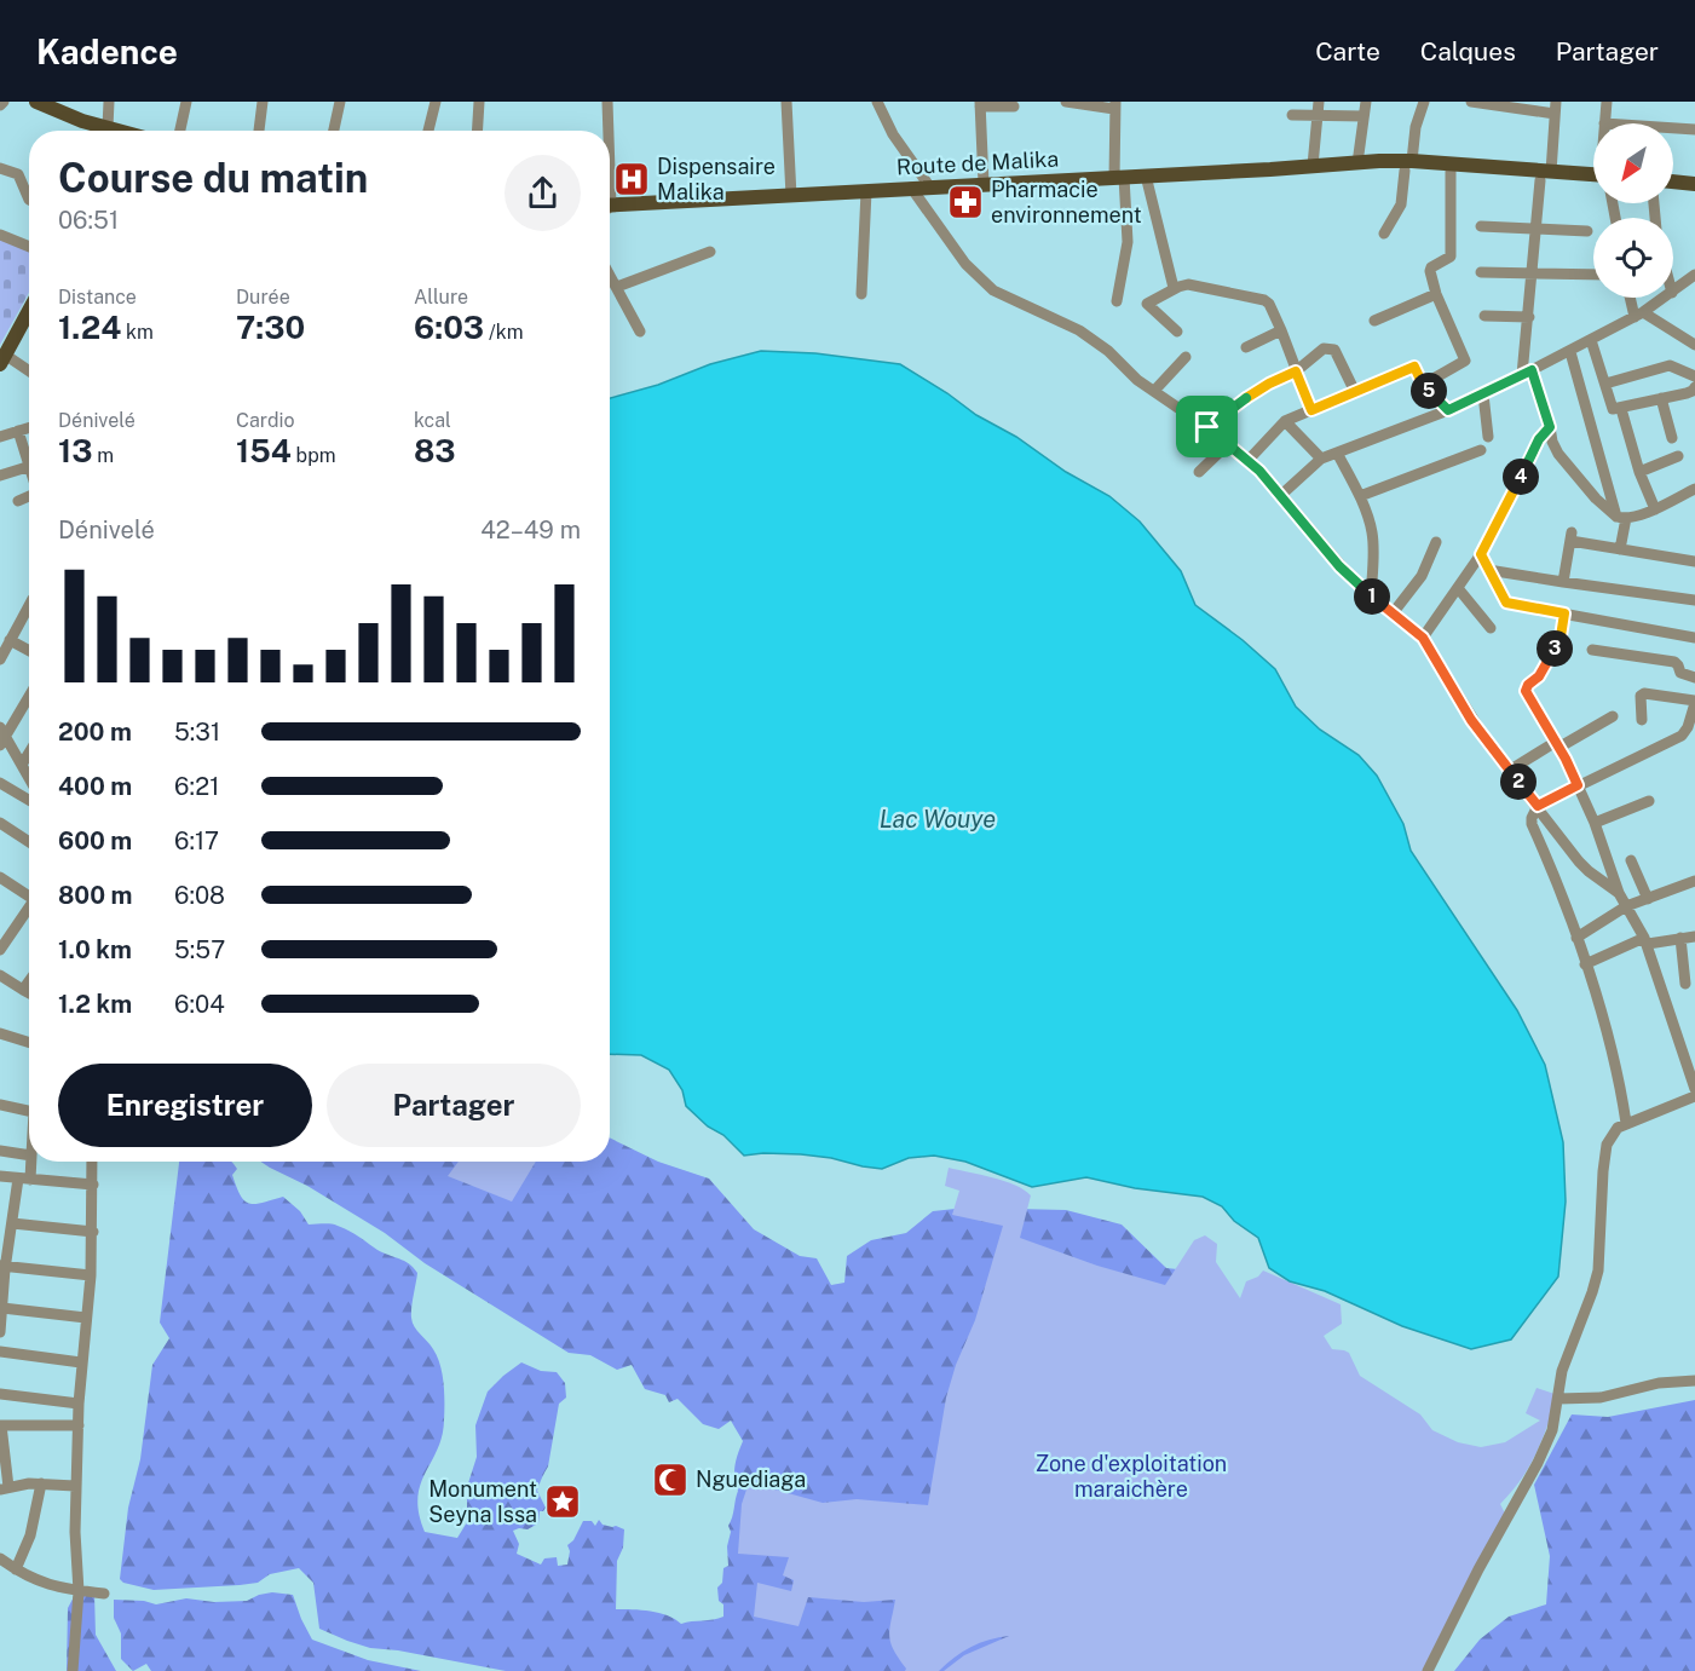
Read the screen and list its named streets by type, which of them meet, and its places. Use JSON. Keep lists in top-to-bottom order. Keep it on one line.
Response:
{"streets":{"main road":["Route de Malika"]},"water":["Lac Wouye"],"parks":["Zone d'exploitation maraichère"],"places":{"hospital":["Dispensaire Malika"],"pharmacy":["Pharmacie environnement"],"mosque":["Nguediaga"],"place":["Monument Seyna Issa"]},"north":"bottom left","page":{"header":"Kadence","nav":["Carte","Calques","Partager"],"heading":["Course du matin","06:51"],"stats":[["Distance","1.24 km"],["Durée","7:30"],["Allure","6:03 /km"],["Dénivelé","13 m"],["Cardio","154 bpm"],["kcal","83"]],"pins":["5","4","1","3","2"],"chart":["Dénivelé","42–49 m"],"list":[{"name":"200 m","note":"5:31"},{"name":"400 m","note":"6:21"},{"name":"600 m","note":"6:17"},{"name":"800 m","note":"6:08"},{"name":"1.0 km","note":"5:57"},{"name":"1.2 km","note":"6:04"}],"buttons":["Enregistrer","Partager"]}}
